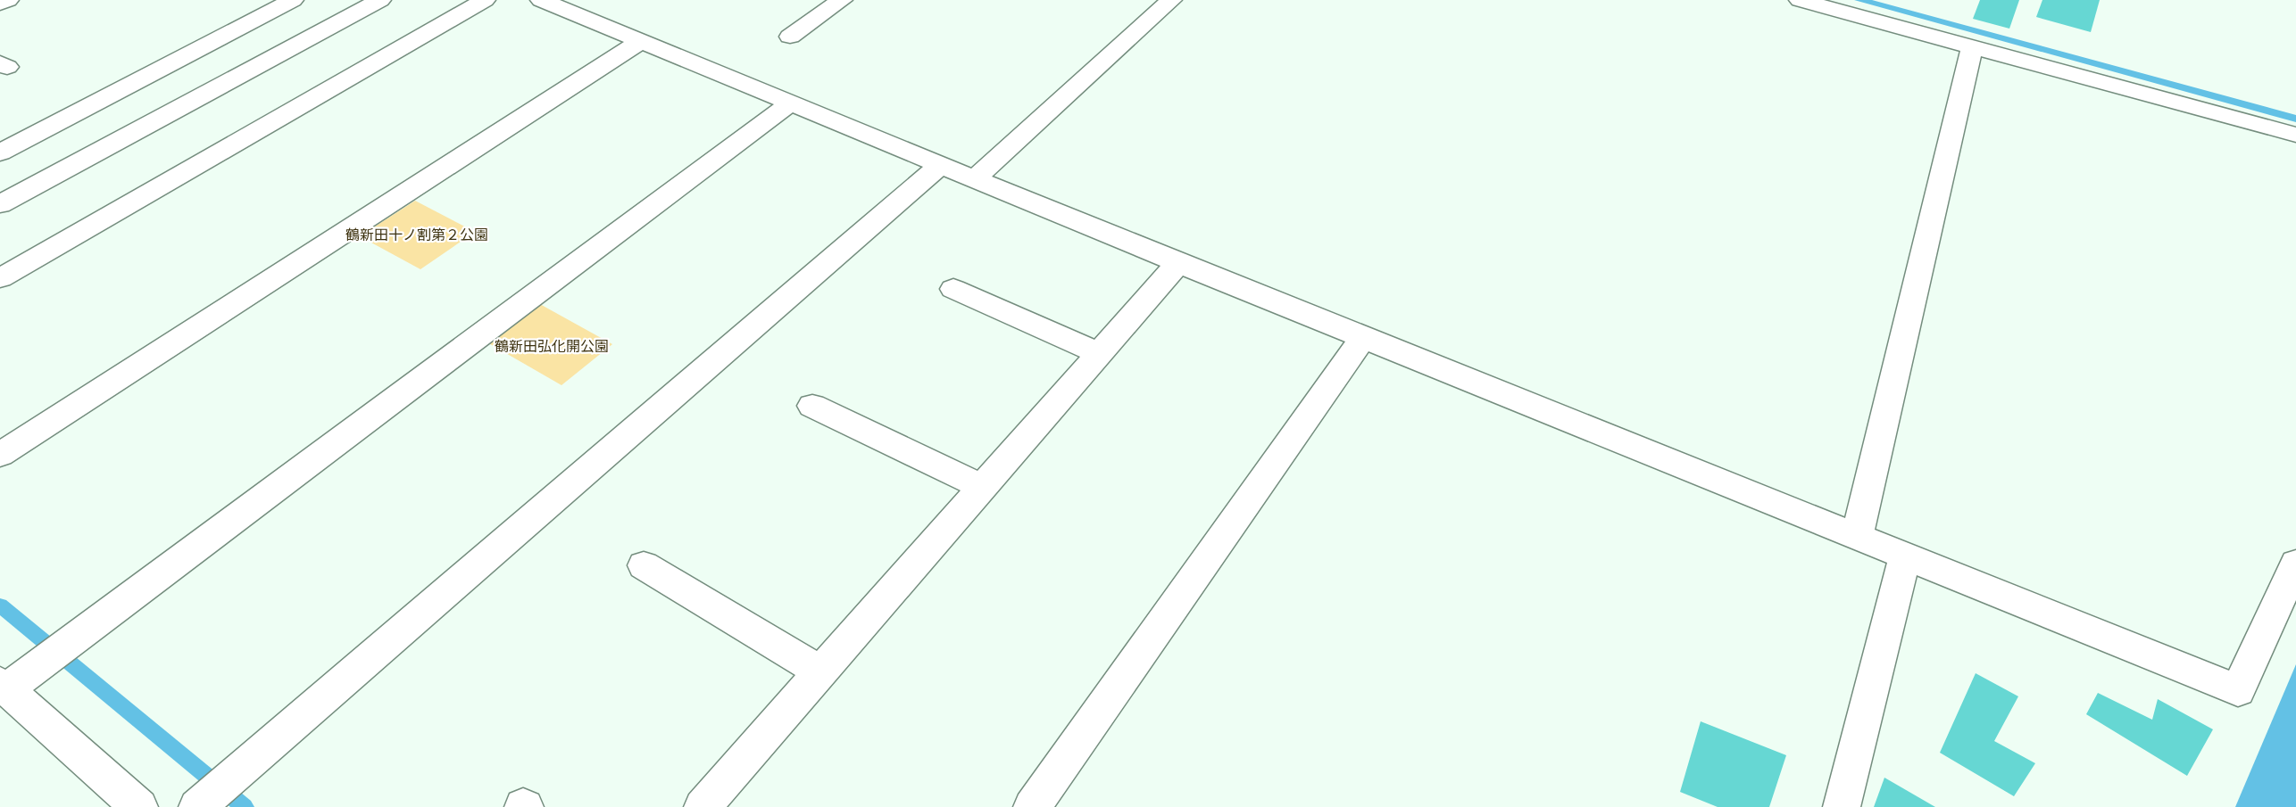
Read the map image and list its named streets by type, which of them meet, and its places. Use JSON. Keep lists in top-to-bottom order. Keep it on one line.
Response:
{"parks":["鶴新田十ノ割第２公園","鶴新田弘化開公園"]}
